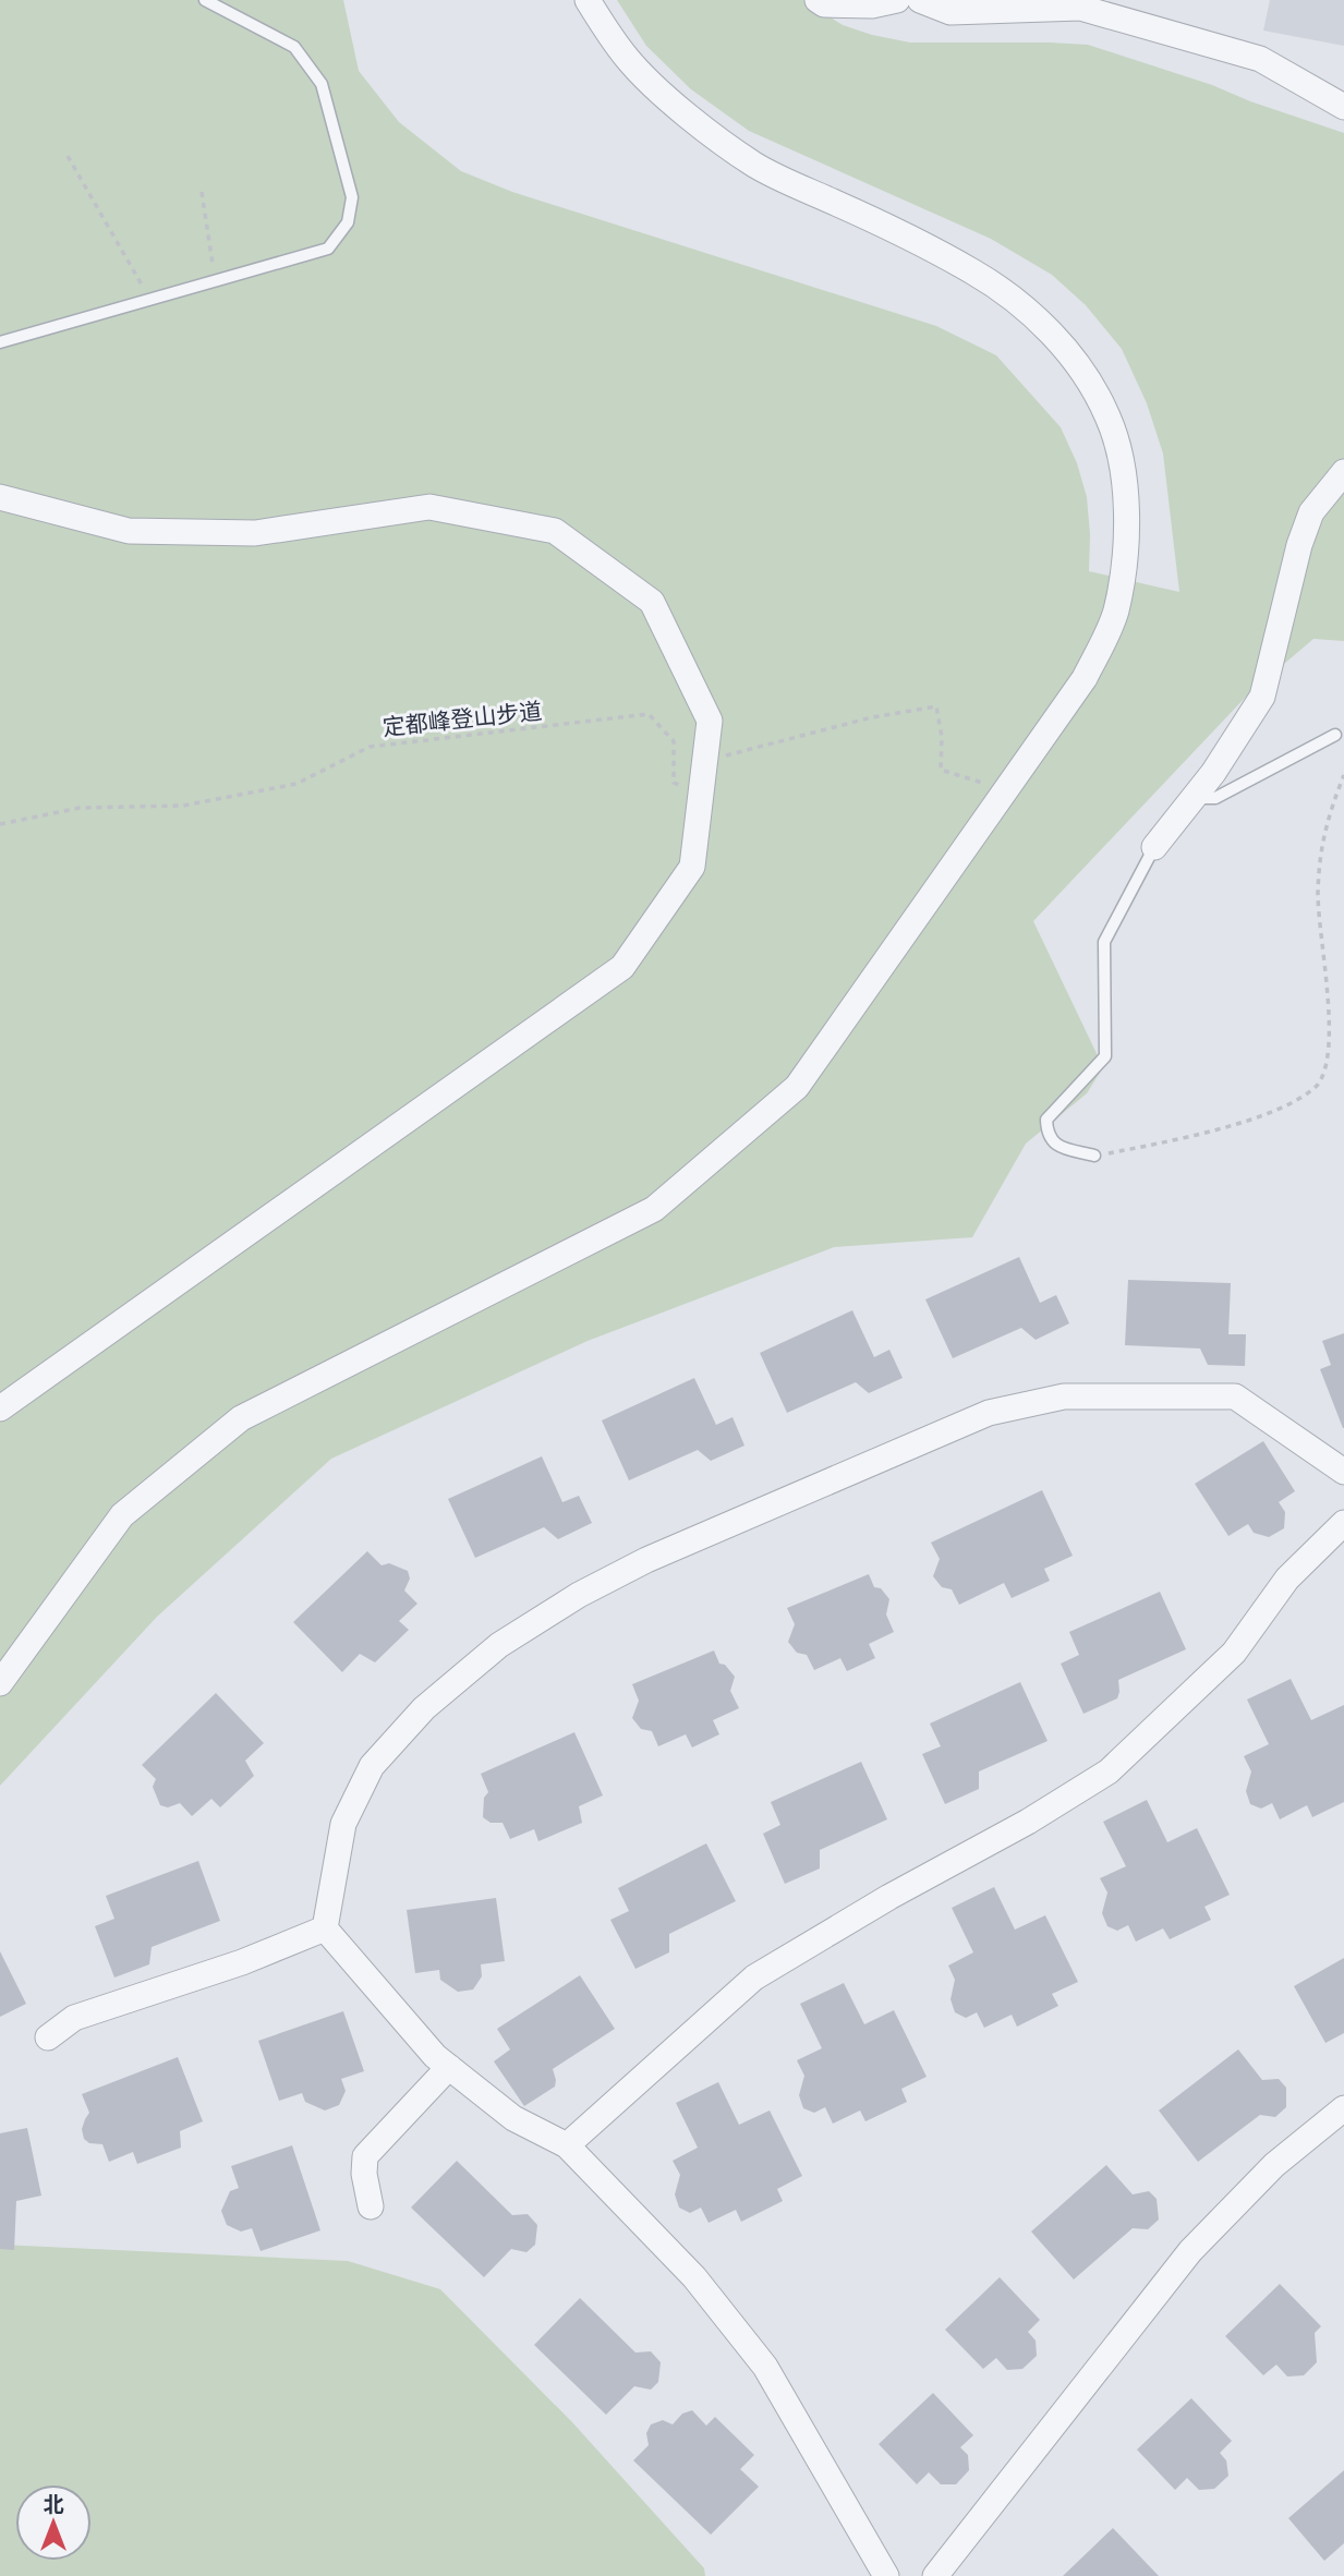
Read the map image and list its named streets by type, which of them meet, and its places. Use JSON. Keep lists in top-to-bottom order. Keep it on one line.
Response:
{"streets":{"path":["定都峰登山步道"]},"north":"top"}
